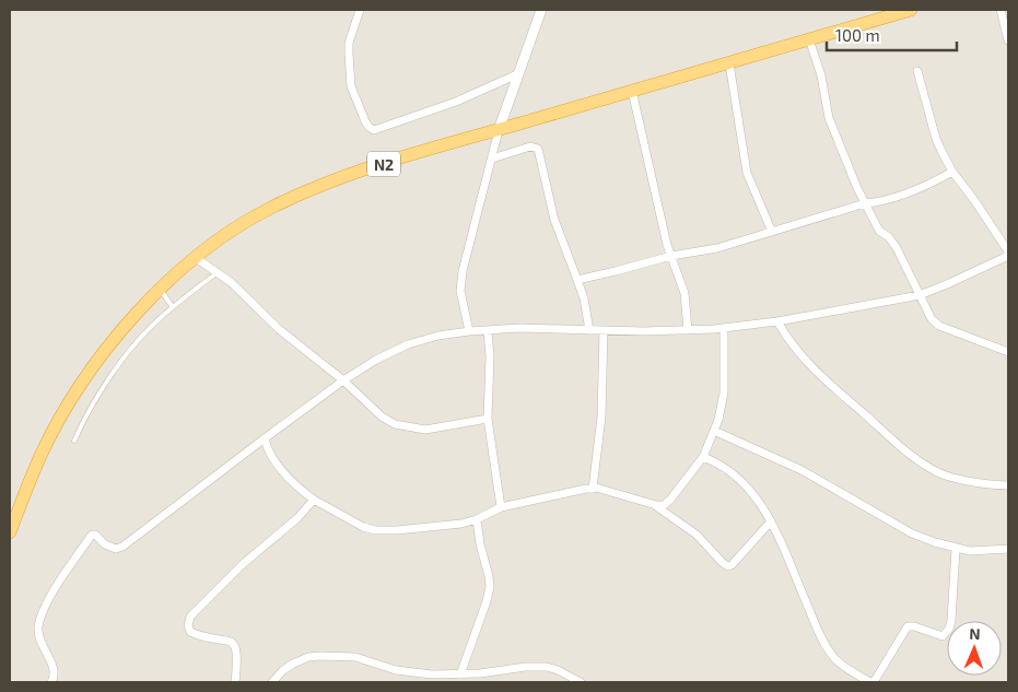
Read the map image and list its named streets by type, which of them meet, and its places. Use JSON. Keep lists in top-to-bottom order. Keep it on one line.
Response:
{"streets":{"highway":["N2"]},"scale_bar":"100 m","north":"top"}
